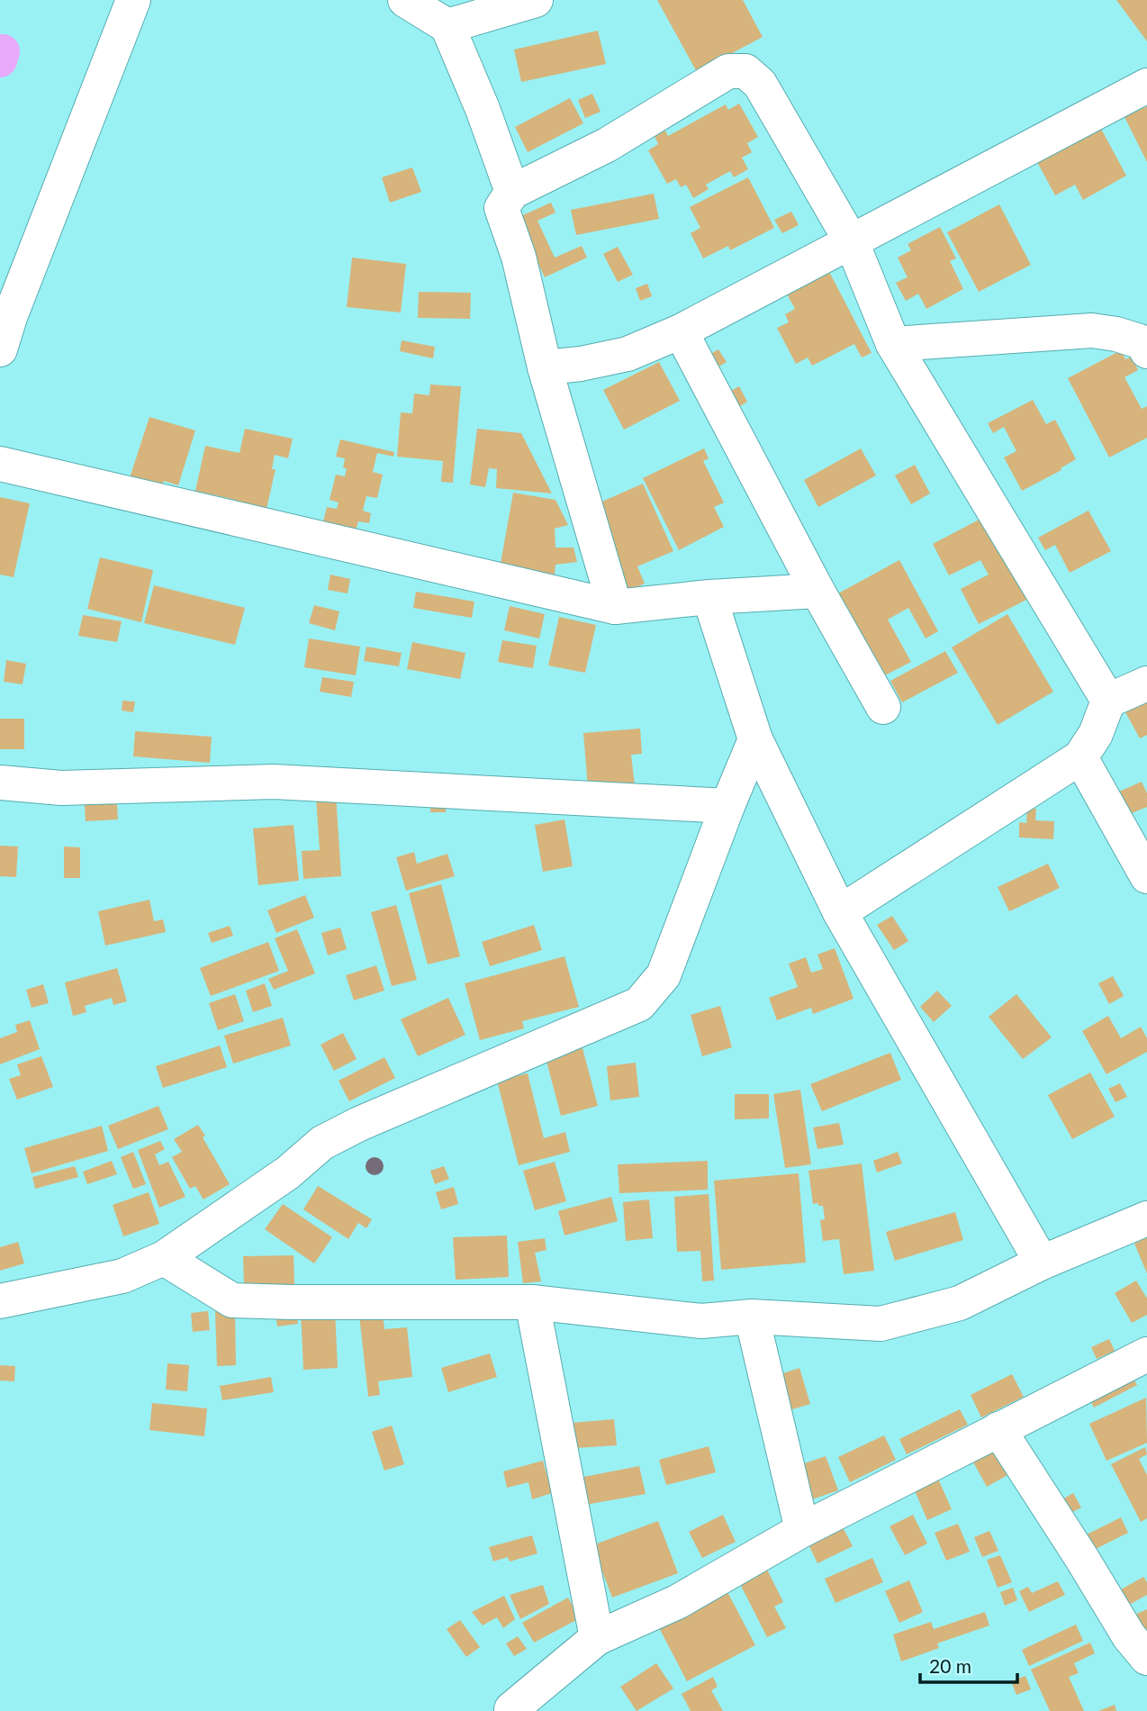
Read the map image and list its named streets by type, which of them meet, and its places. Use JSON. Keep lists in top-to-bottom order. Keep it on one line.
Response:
{"scale_bar":"20 m"}
